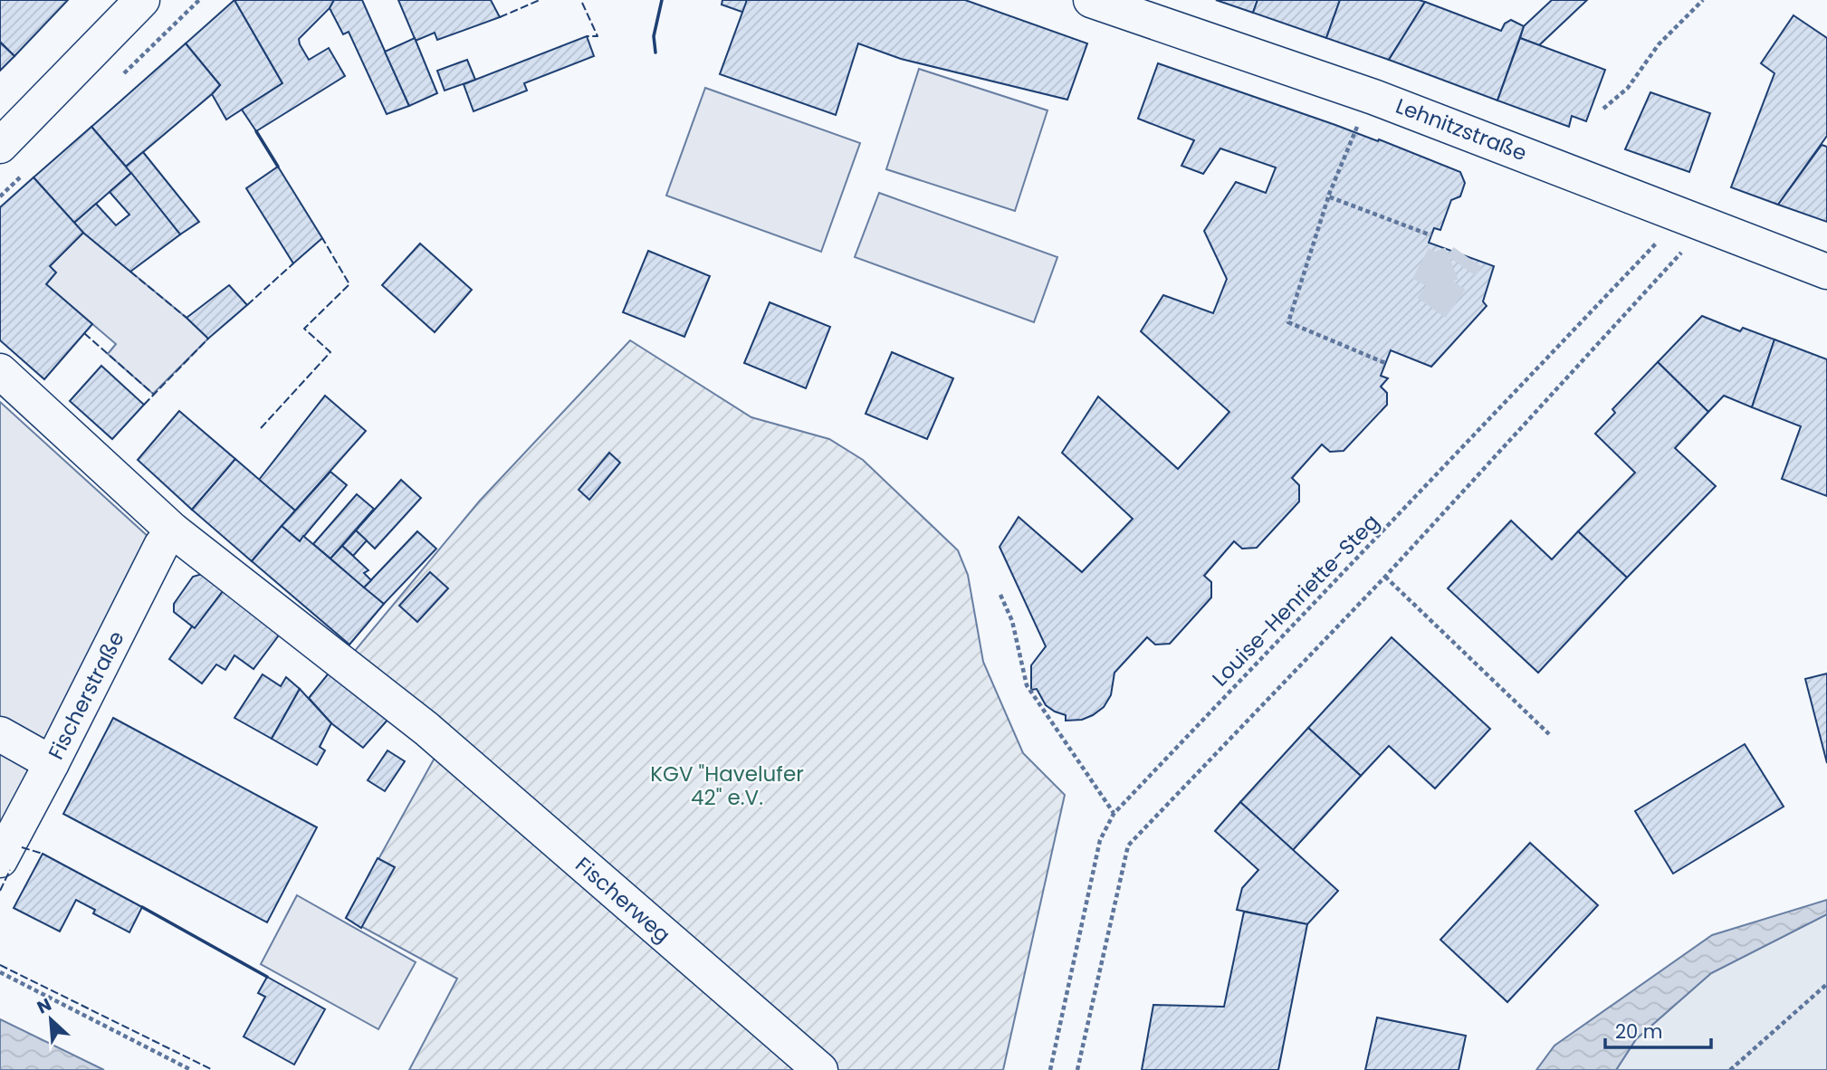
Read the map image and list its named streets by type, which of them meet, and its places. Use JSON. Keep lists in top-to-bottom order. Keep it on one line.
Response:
{"streets":{"street":["Lehnitzstraße","Fischerstraße","Fischerweg"],"path":["Louise-Henriette-Steg"]},"crossings":[["Lehnitzstraße","Louise-Henriette-Steg"],["Fischerstraße","Fischerweg"]],"parks":["KGV \"Havelufer 42\" e.V."],"scale_bar":"20 m","north":"top left"}
